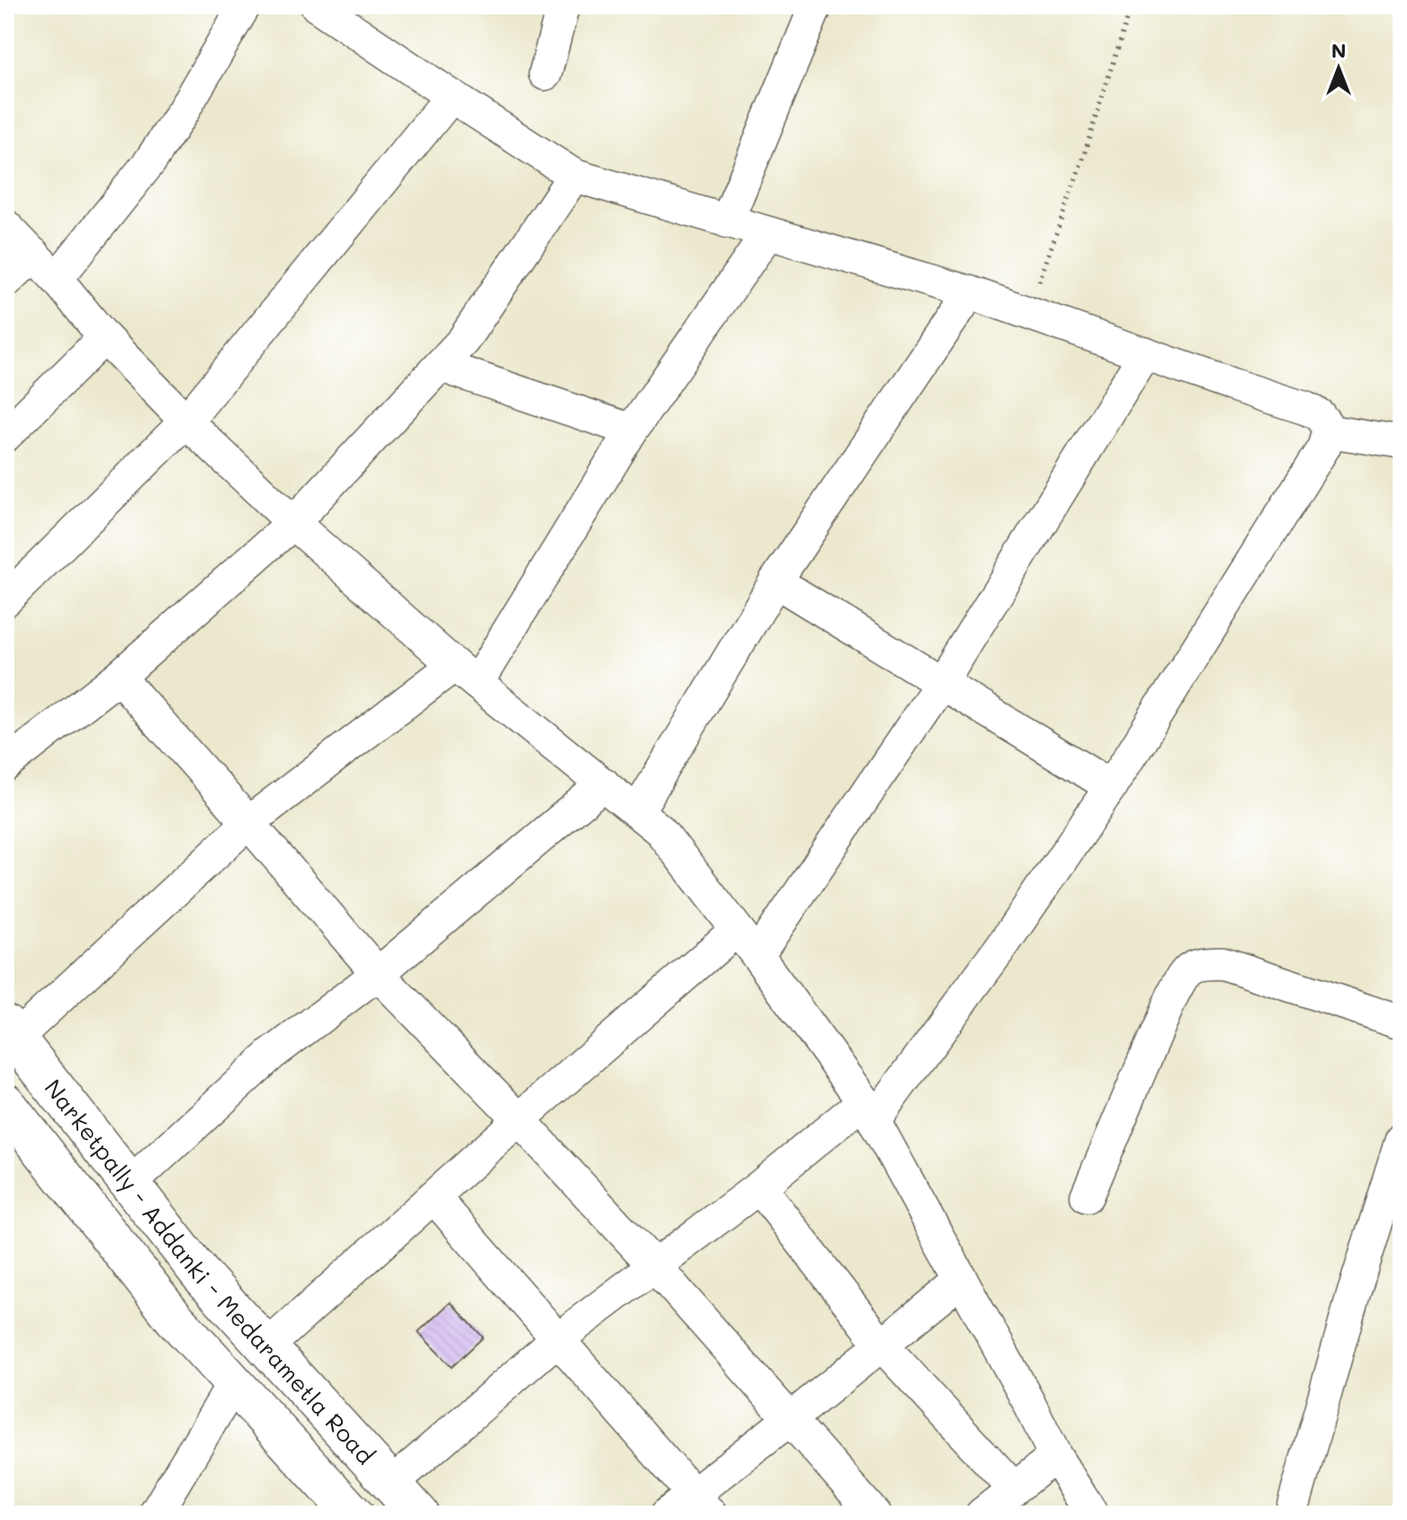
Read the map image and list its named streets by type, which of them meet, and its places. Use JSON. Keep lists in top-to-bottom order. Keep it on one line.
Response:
{"streets":{"highway":["Narketpally - Addanki - Medarametla Road"]},"north":"top"}
